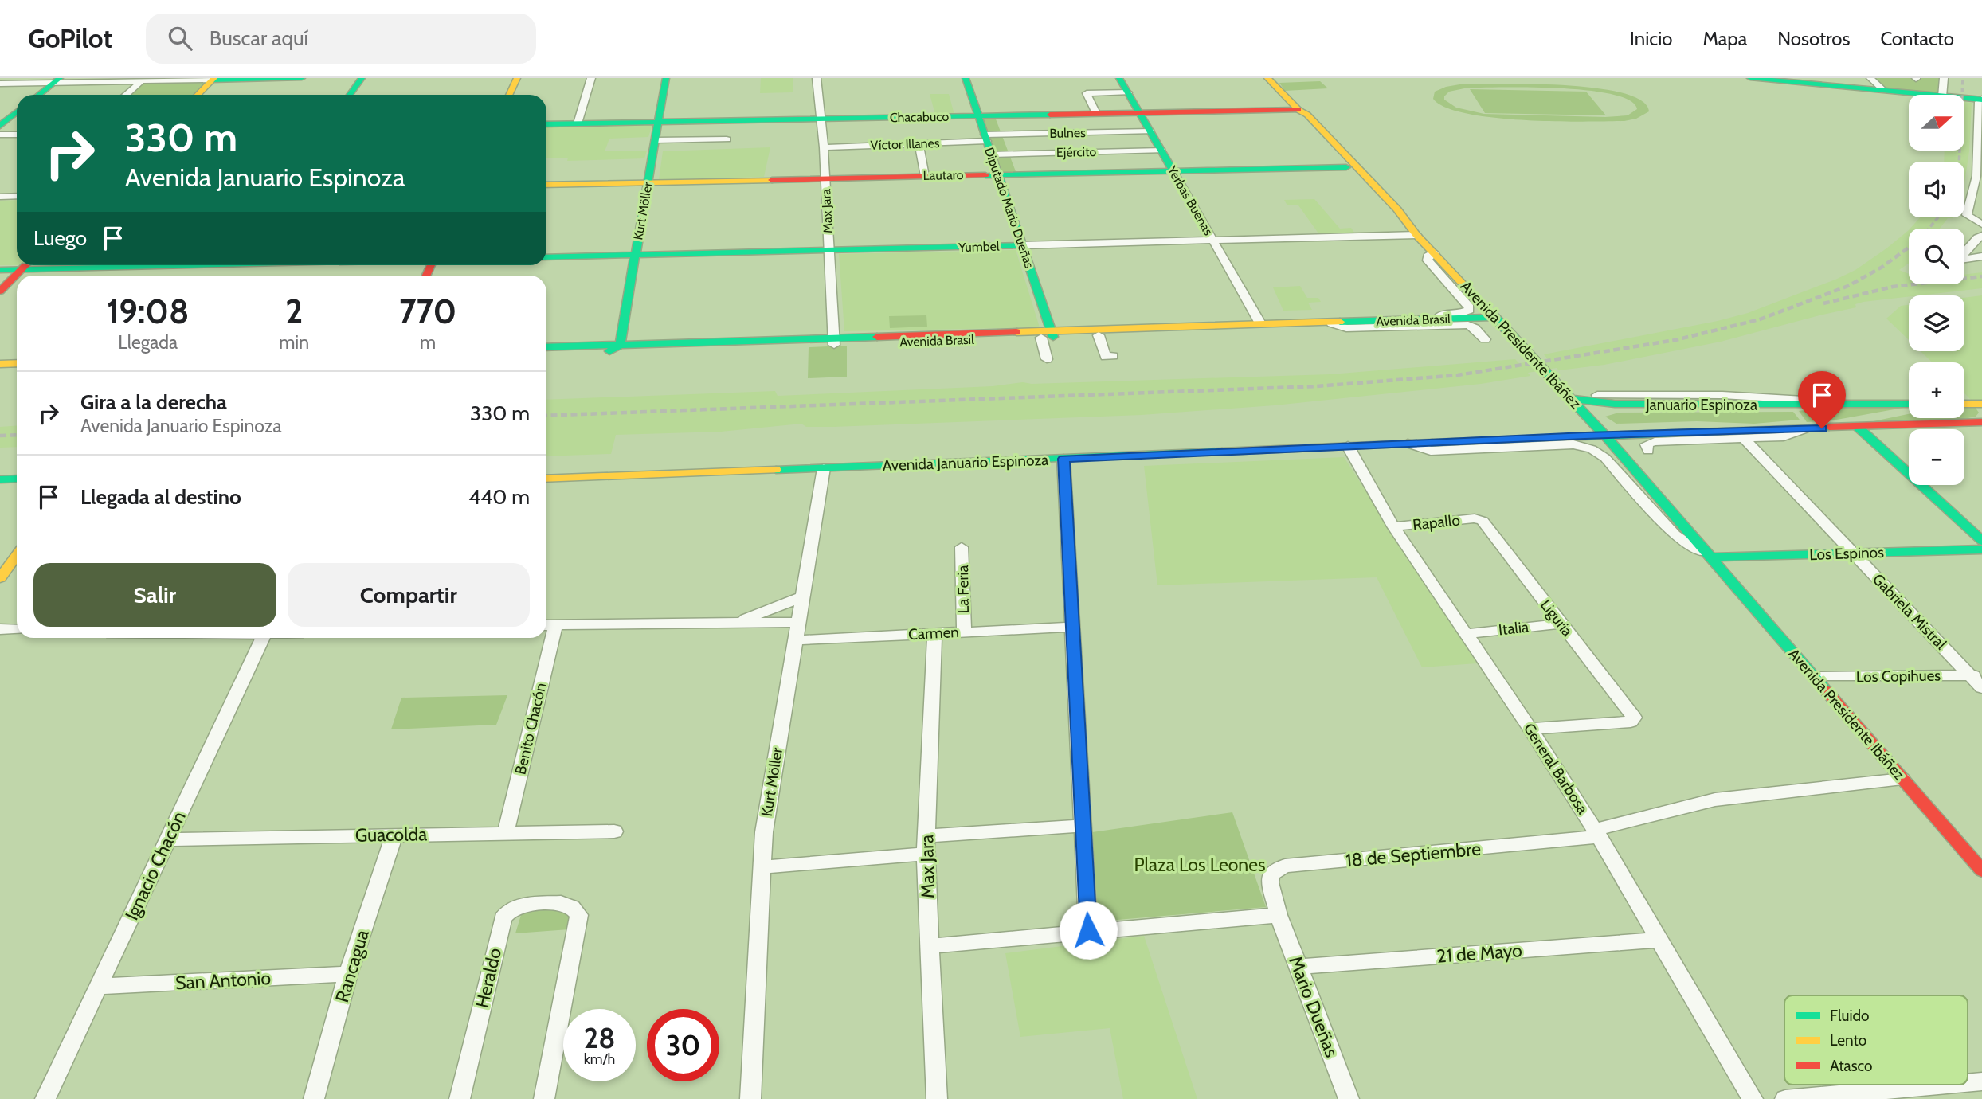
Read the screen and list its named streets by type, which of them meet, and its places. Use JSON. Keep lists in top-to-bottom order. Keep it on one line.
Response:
{"streets":{"main road":["Chacabuco","Lautaro","Yerbas Buenas","Diputado Mario Dueñas","Kurt Möller","Yumbel","Avenida Brasil","Avenida Presidente Ibáñez","Januario Espinoza","Avenida Januario Espinoza","Los Espinos"],"street":["Bulnes","Víctor Illanes","Ejército","Max Jara","Rapallo","La Feria","Gabriela Mistral","Liguria","Italia","Carmen","Los Copihues","Benito Chacón","General Barbosa","Guacolda","18 de Septiembre","Ignacio Chacón","21 de Mayo","Rancagua","Heraldo","San Antonio","Mario Dueñas"]},"crossings":[["Chacabuco","Yerbas Buenas"],["Chacabuco","Diputado Mario Dueñas"],["Chacabuco","Kurt Möller"],["Chacabuco","Max Jara"],["Chacabuco","Avenida Presidente Ibáñez"],["Bulnes","Víctor Illanes"],["Bulnes","Yerbas Buenas"],["Bulnes","Diputado Mario Dueñas"],["Víctor Illanes","Diputado Mario Dueñas"],["Víctor Illanes","Max Jara"],["Ejército","Yerbas Buenas"],["Ejército","Diputado Mario Dueñas"],["Lautaro","Yerbas Buenas"],["Lautaro","Diputado Mario Dueñas"],["Lautaro","Kurt Möller"],["Lautaro","Max Jara"],["Lautaro","Avenida Presidente Ibáñez"],["Yerbas Buenas","Yumbel"],["Yerbas Buenas","Avenida Brasil"],["Diputado Mario Dueñas","Yumbel"],["Diputado Mario Dueñas","Avenida Brasil"],["Kurt Möller","Yumbel"],["Kurt Möller","Avenida Brasil"],["Kurt Möller","Avenida Januario Espinoza"],["Kurt Möller","Carmen"],["Max Jara","Yumbel"],["Max Jara","Avenida Brasil"],["Max Jara","Carmen"],["Yumbel","Avenida Presidente Ibáñez"],["Avenida Brasil","Avenida Presidente Ibáñez"],["Avenida Presidente Ibáñez","Januario Espinoza"],["Avenida Presidente Ibáñez","Avenida Januario Espinoza"],["Avenida Presidente Ibáñez","Los Espinos"],["Avenida Presidente Ibáñez","Los Copihues"],["Avenida Presidente Ibáñez","18 de Septiembre"],["Avenida Januario Espinoza","General Barbosa"],["Rapallo","Liguria"],["Rapallo","General Barbosa"],["Los Espinos","Gabriela Mistral"],["La Feria","Carmen"],["Gabriela Mistral","Los Copihues"],["Liguria","Italia"],["Liguria","General Barbosa"],["Italia","General Barbosa"],["Benito Chacón","Guacolda"],["General Barbosa","18 de Septiembre"],["General Barbosa","21 de Mayo"],["Guacolda","Ignacio Chacón"],["Guacolda","Rancagua"],["18 de Septiembre","Mario Dueñas"],["Ignacio Chacón","San Antonio"],["21 de Mayo","Mario Dueñas"],["Rancagua","San Antonio"]],"parks":["Plaza Los Leones"],"legend":["Fluido","Lento","Atasco"],"north":"right","page":{"header":"GoPilot","search":"Buscar aquí","nav":["Inicio","Mapa","Nosotros","Contacto"],"map_buttons":["+","−"],"turn":["330 m","Avenida Januario Espinoza"],"then":"Luego","eta":["19:08","Llegada","2","min","770","m"],"list":[{"name":"Gira a la derecha","note":"Avenida Januario Espinoza","value":"330 m"},{"name":"Llegada al destino","value":"440 m"}],"buttons":["Salir","Compartir"],"speed":"28 km/h","limit":"30"}}
